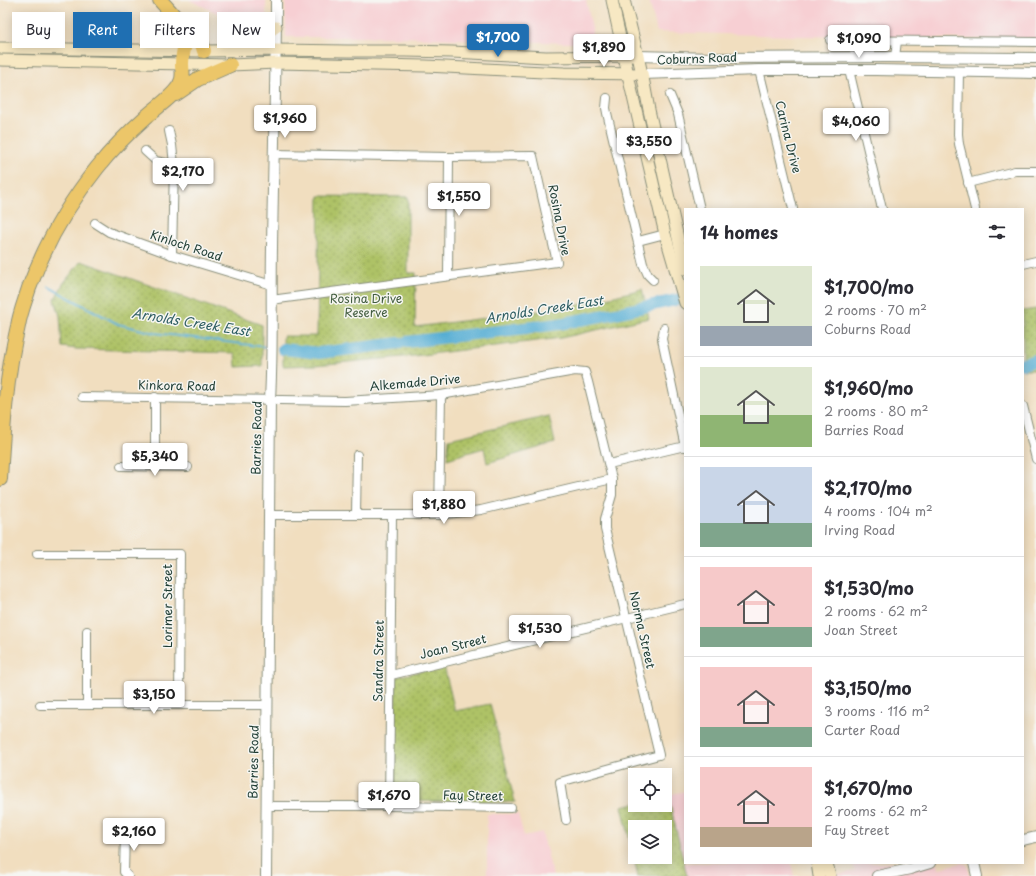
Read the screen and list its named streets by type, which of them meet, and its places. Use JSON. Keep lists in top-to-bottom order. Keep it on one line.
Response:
{"streets":{"main road":["Coburns Road"],"street":["Carina Drive","Rosina Drive","Kinloch Road","Alkemade Drive","Kinkora Road","Barries Road","Lorimer Street","Norma Street","Joan Street","Sandra Street","Fay Street"]},"crossings":[["Coburns Road","Carina Drive"],["Coburns Road","Barries Road"],["Rosina Drive","Barries Road"],["Kinloch Road","Barries Road"],["Alkemade Drive","Kinkora Road"],["Alkemade Drive","Barries Road"],["Alkemade Drive","Norma Street"],["Kinkora Road","Barries Road"],["Barries Road","Fay Street"],["Norma Street","Joan Street"],["Joan Street","Sandra Street"],["Sandra Street","Fay Street"]],"water":["Arnolds Creek East"],"parks":["Rosina Drive Reserve"],"page":{"chip":["Buy","Rent","Filters","New"],"price":["$1,700","$1,090","$1,890","$1,960","$4,060","$3,550","$2,170","$1,550","$5,340","$1,880","$1,530","$3,150","$1,670","$2,160"],"heading":"14 homes","list":[{"name":"$1,700/mo","note":"2 rooms · 70 m² · Coburns Road"},{"name":"$1,960/mo","note":"2 rooms · 80 m² · Barries Road"},{"name":"$2,170/mo","note":"4 rooms · 104 m² · Irving Road"},{"name":"$1,530/mo","note":"2 rooms · 62 m² · Joan Street"},{"name":"$3,150/mo","note":"3 rooms · 116 m² · Carter Road"},{"name":"$1,670/mo","note":"2 rooms · 62 m² · Fay Street"}]}}
